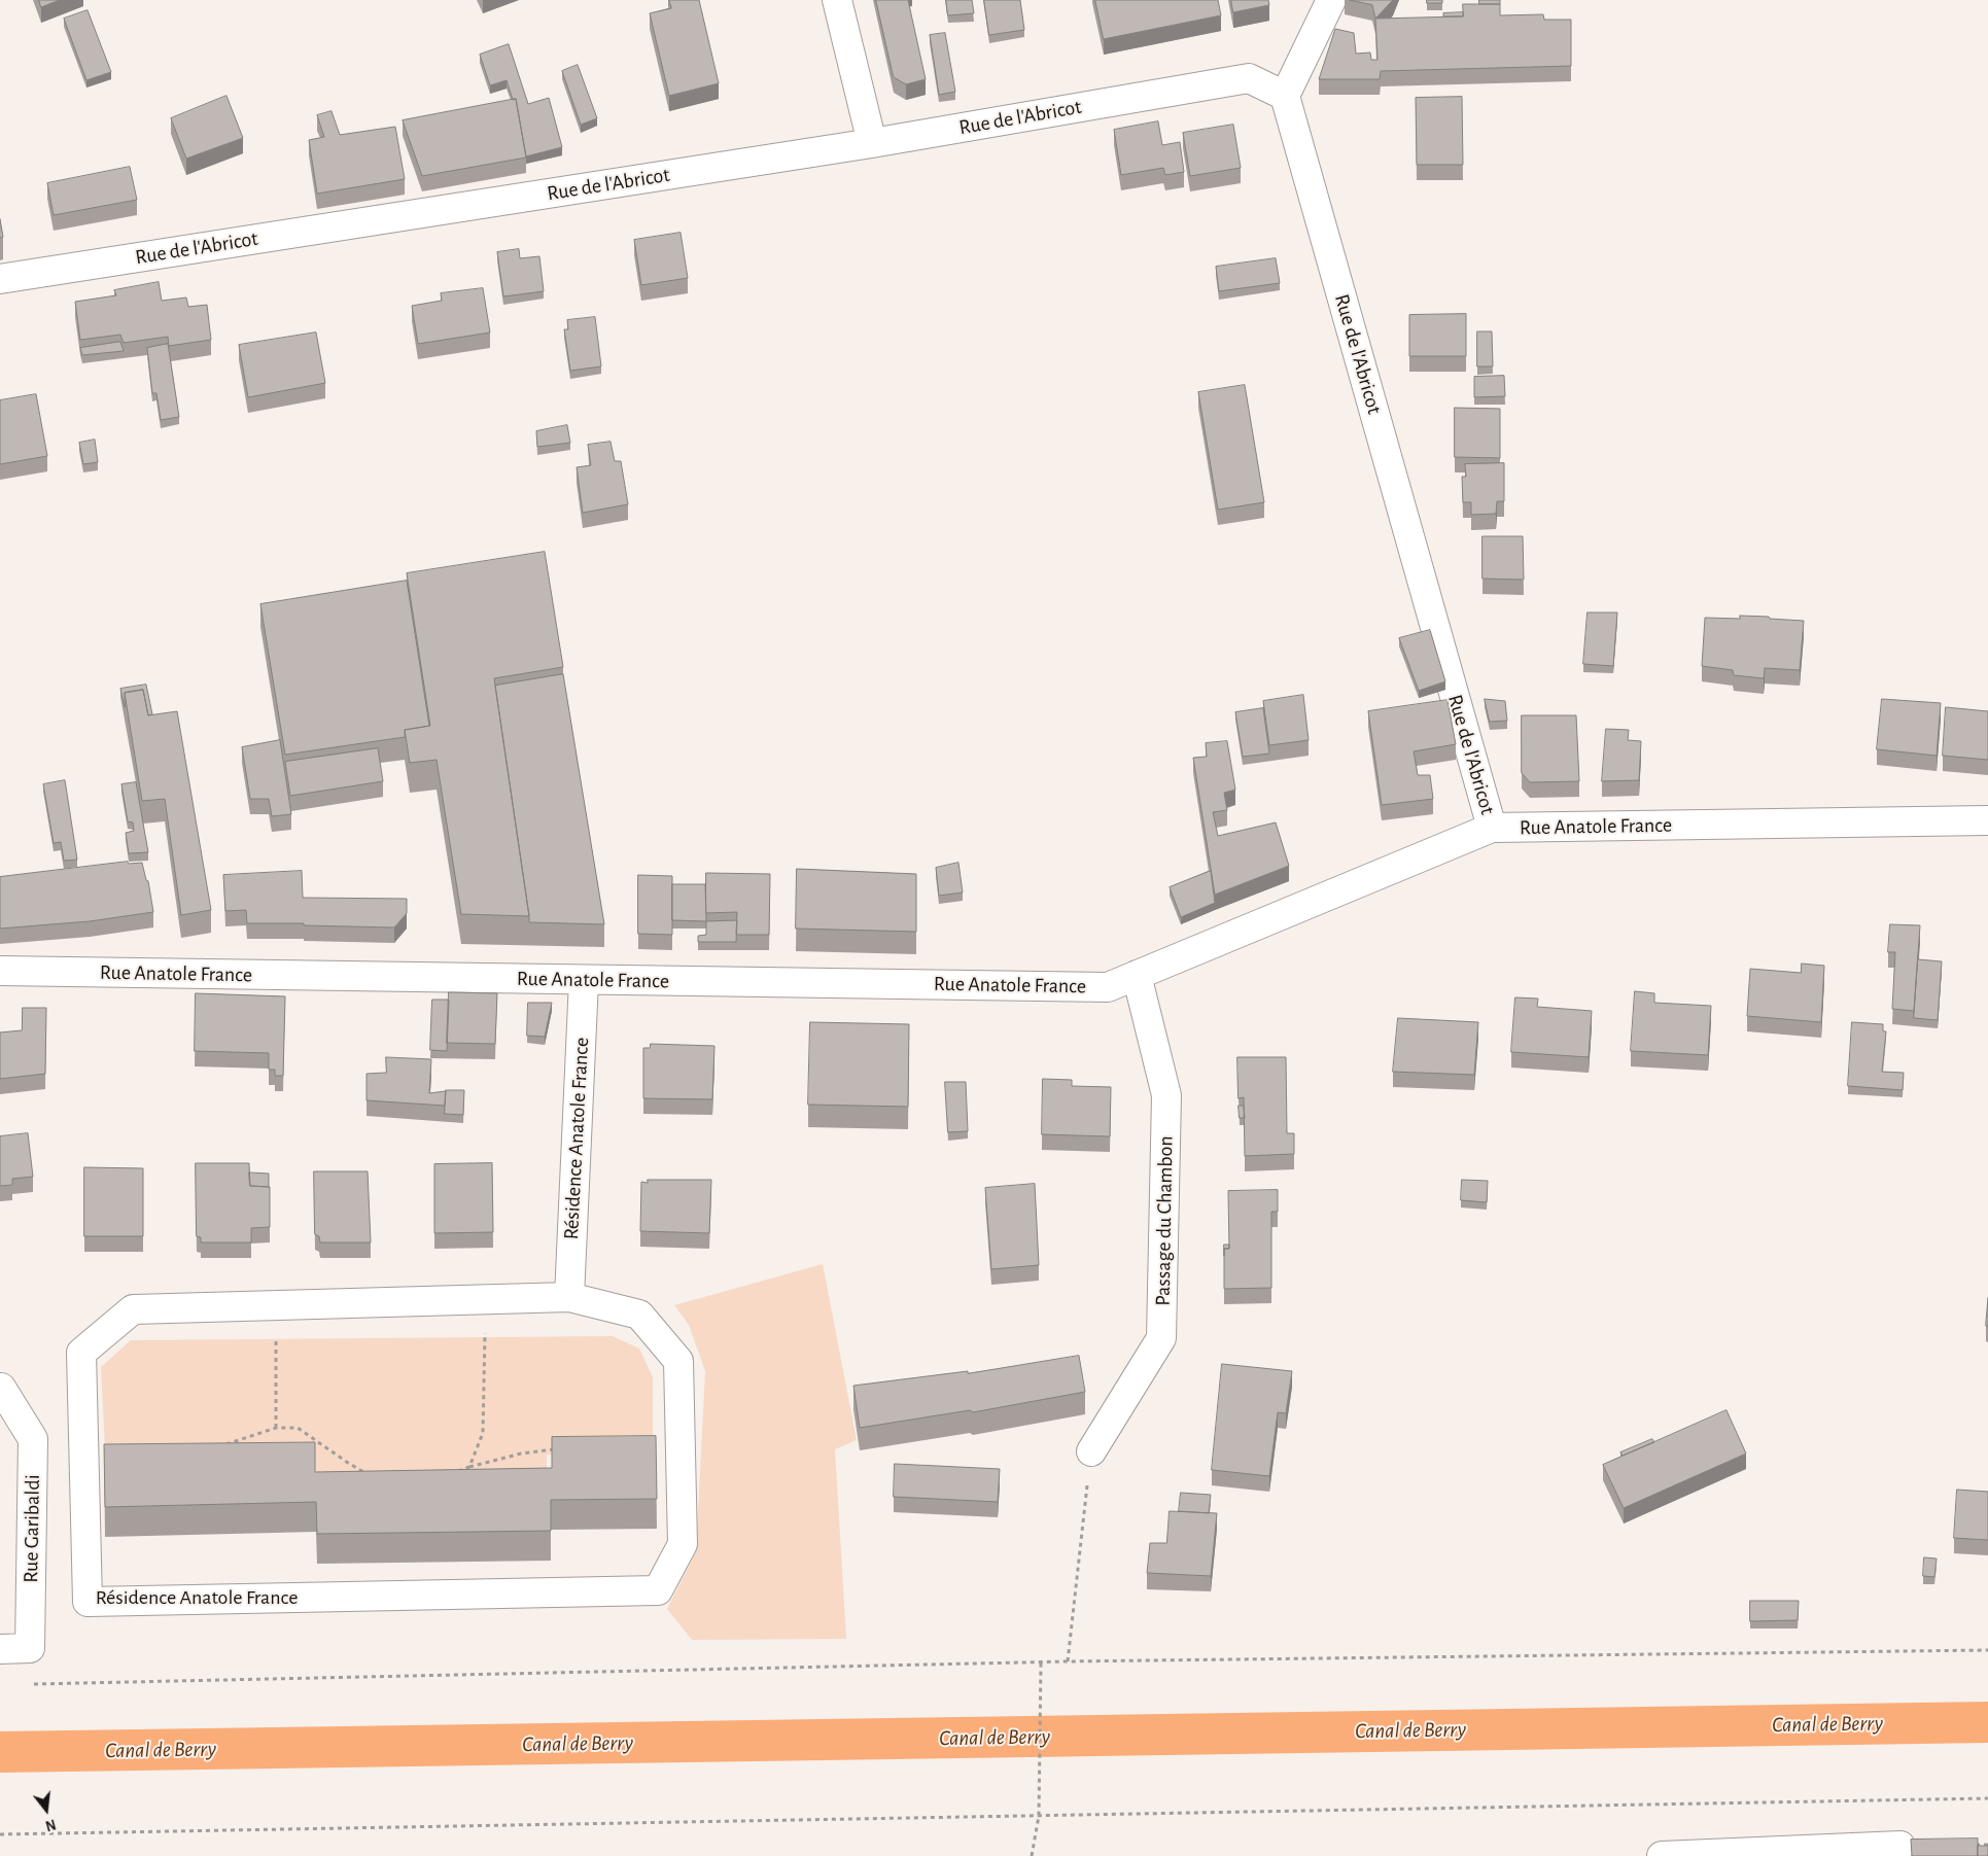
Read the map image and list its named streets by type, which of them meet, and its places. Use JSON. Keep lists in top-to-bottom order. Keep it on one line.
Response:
{"streets":{"street":["Rue de l'Abricot","Rue Anatole France","Résidence Anatole France","Passage du Chambon","Rue Garibaldi"]},"crossings":[["Rue de l'Abricot","Rue Anatole France"],["Rue Anatole France","Résidence Anatole France"],["Rue Anatole France","Passage du Chambon"]],"water":["Canal de Berry"],"north":"bottom"}
